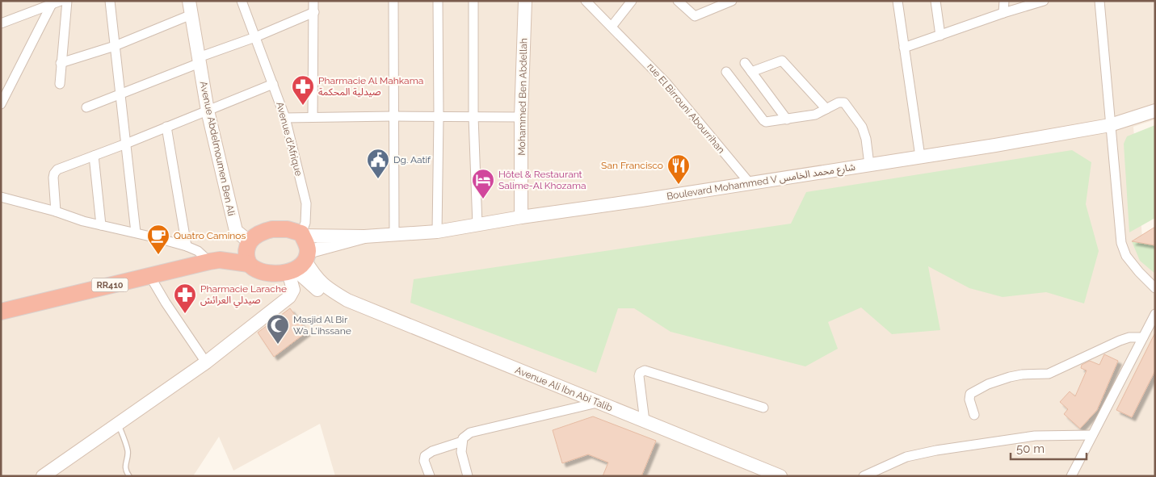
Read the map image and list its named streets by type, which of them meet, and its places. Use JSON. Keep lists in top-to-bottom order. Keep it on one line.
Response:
{"streets":{"highway":["RR410"],"street":["Mohammed Ben Abdellah","rue El Birrouni Abourrihan","Avenue d'Afrique","Avenue Abdelmoumen Ben Ali","Boulevard Mohammed V شارع محمد الخامس","Avenue Ali Ibn Abi Talib"]},"crossings":[["Mohammed Ben Abdellah","Boulevard Mohammed V شارع محمد الخامس"],["rue El Birrouni Abourrihan","Boulevard Mohammed V شارع محمد الخامس"],["Avenue d'Afrique","Avenue Abdelmoumen Ben Ali"],["Avenue d'Afrique","Boulevard Mohammed V شارع محمد الخامس"],["Avenue d'Afrique","RR410"],["Avenue d'Afrique","Avenue Ali Ibn Abi Talib"],["Avenue Abdelmoumen Ben Ali","Boulevard Mohammed V شارع محمد الخامس"],["Avenue Abdelmoumen Ben Ali","RR410"],["Avenue Abdelmoumen Ben Ali","Avenue Ali Ibn Abi Talib"],["Boulevard Mohammed V شارع محمد الخامس","RR410"],["Boulevard Mohammed V شارع محمد الخامس","Avenue Ali Ibn Abi Talib"],["RR410","Avenue Ali Ibn Abi Talib"]],"places":{"pharmacy":["Pharmacie Al Mahkama صيدلية المحكمة","Pharmacie Larache صيدلي العرائش"],"public building":["Dg. Aatif"],"restaurant":["San Francisco"],"hotel":["Hôtel & Restaurant Salime-Al Khozama"],"cafe":["Quatro Caminos"],"mosque":["Masjid Al Bir Wa L'ihssane"]},"scale_bar":"50 m"}
